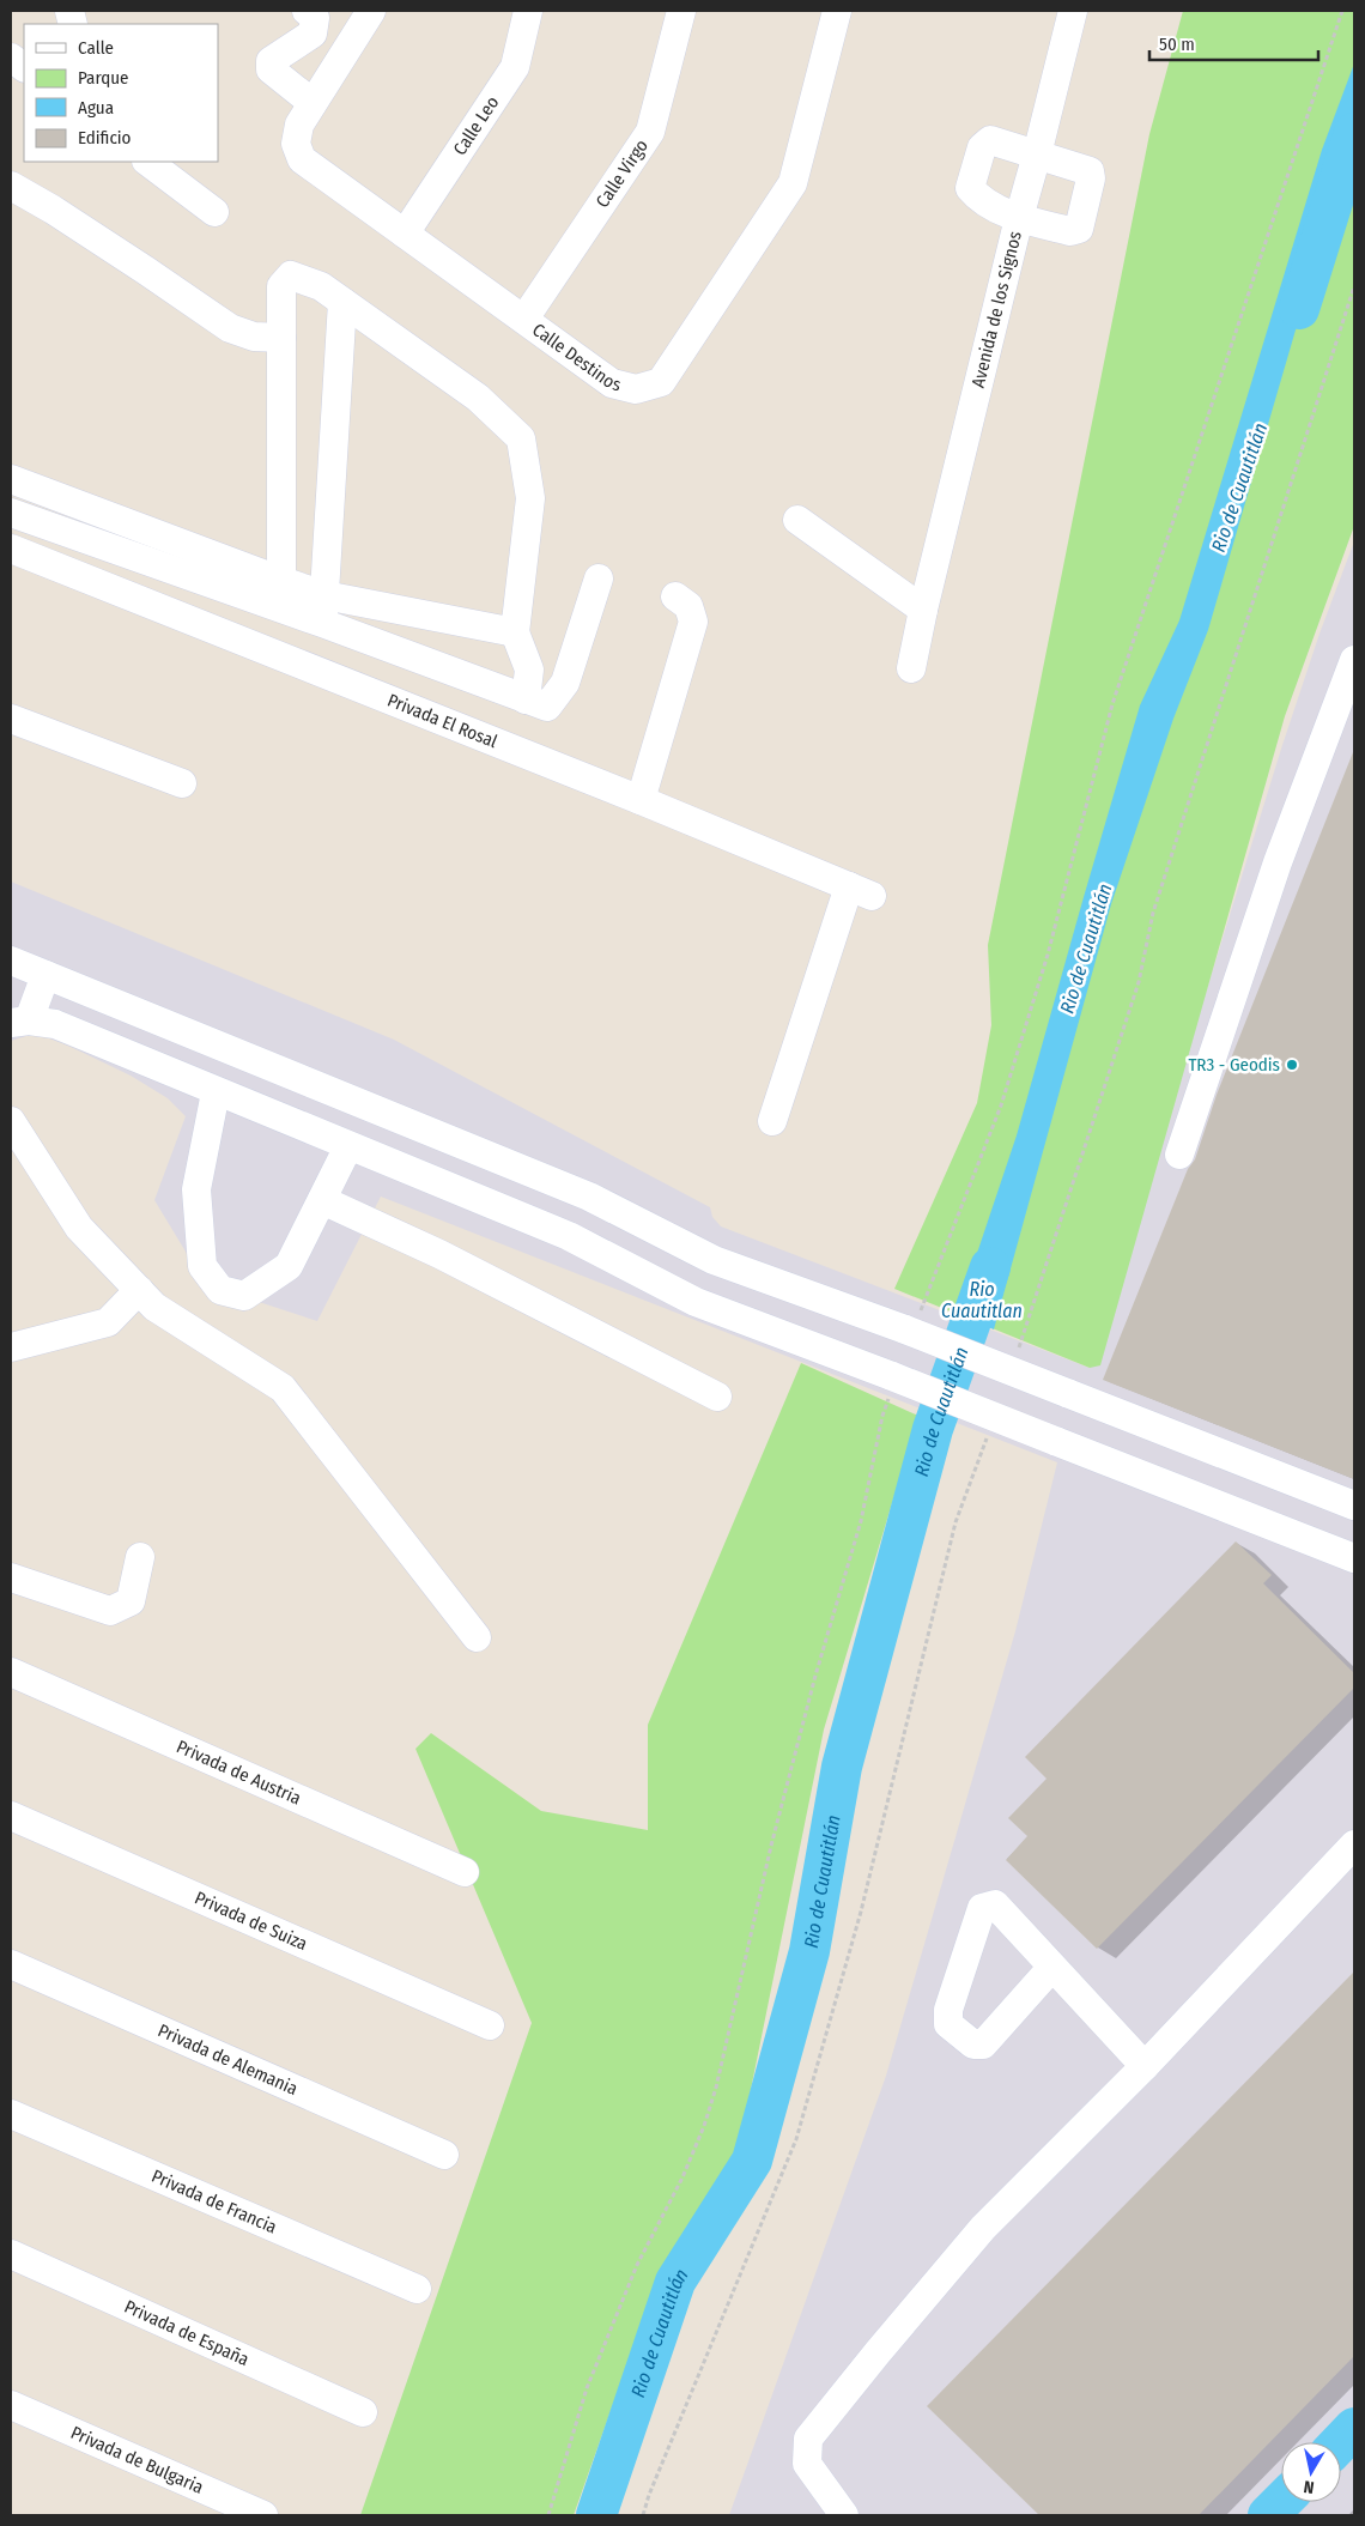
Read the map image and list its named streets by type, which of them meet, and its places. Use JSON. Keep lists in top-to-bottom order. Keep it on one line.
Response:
{"streets":{"street":["Calle Leo","Calle Virgo","Avenida de los Signos","Calle Destinos","Privada El Rosal","Privada de Austria","Privada de Suiza","Privada de Alemania","Privada de Francia","Privada de España","Privada de Bulgaria"]},"crossings":[["Calle Leo","Calle Destinos"],["Calle Virgo","Calle Destinos"]],"water":["Rio de Cuautitlán","Rio Cuautitlan"],"places":["TR3 - Geodis"],"legend":["Calle","Parque","Agua","Edificio"],"scale_bar":"50 m","north":"bottom"}
